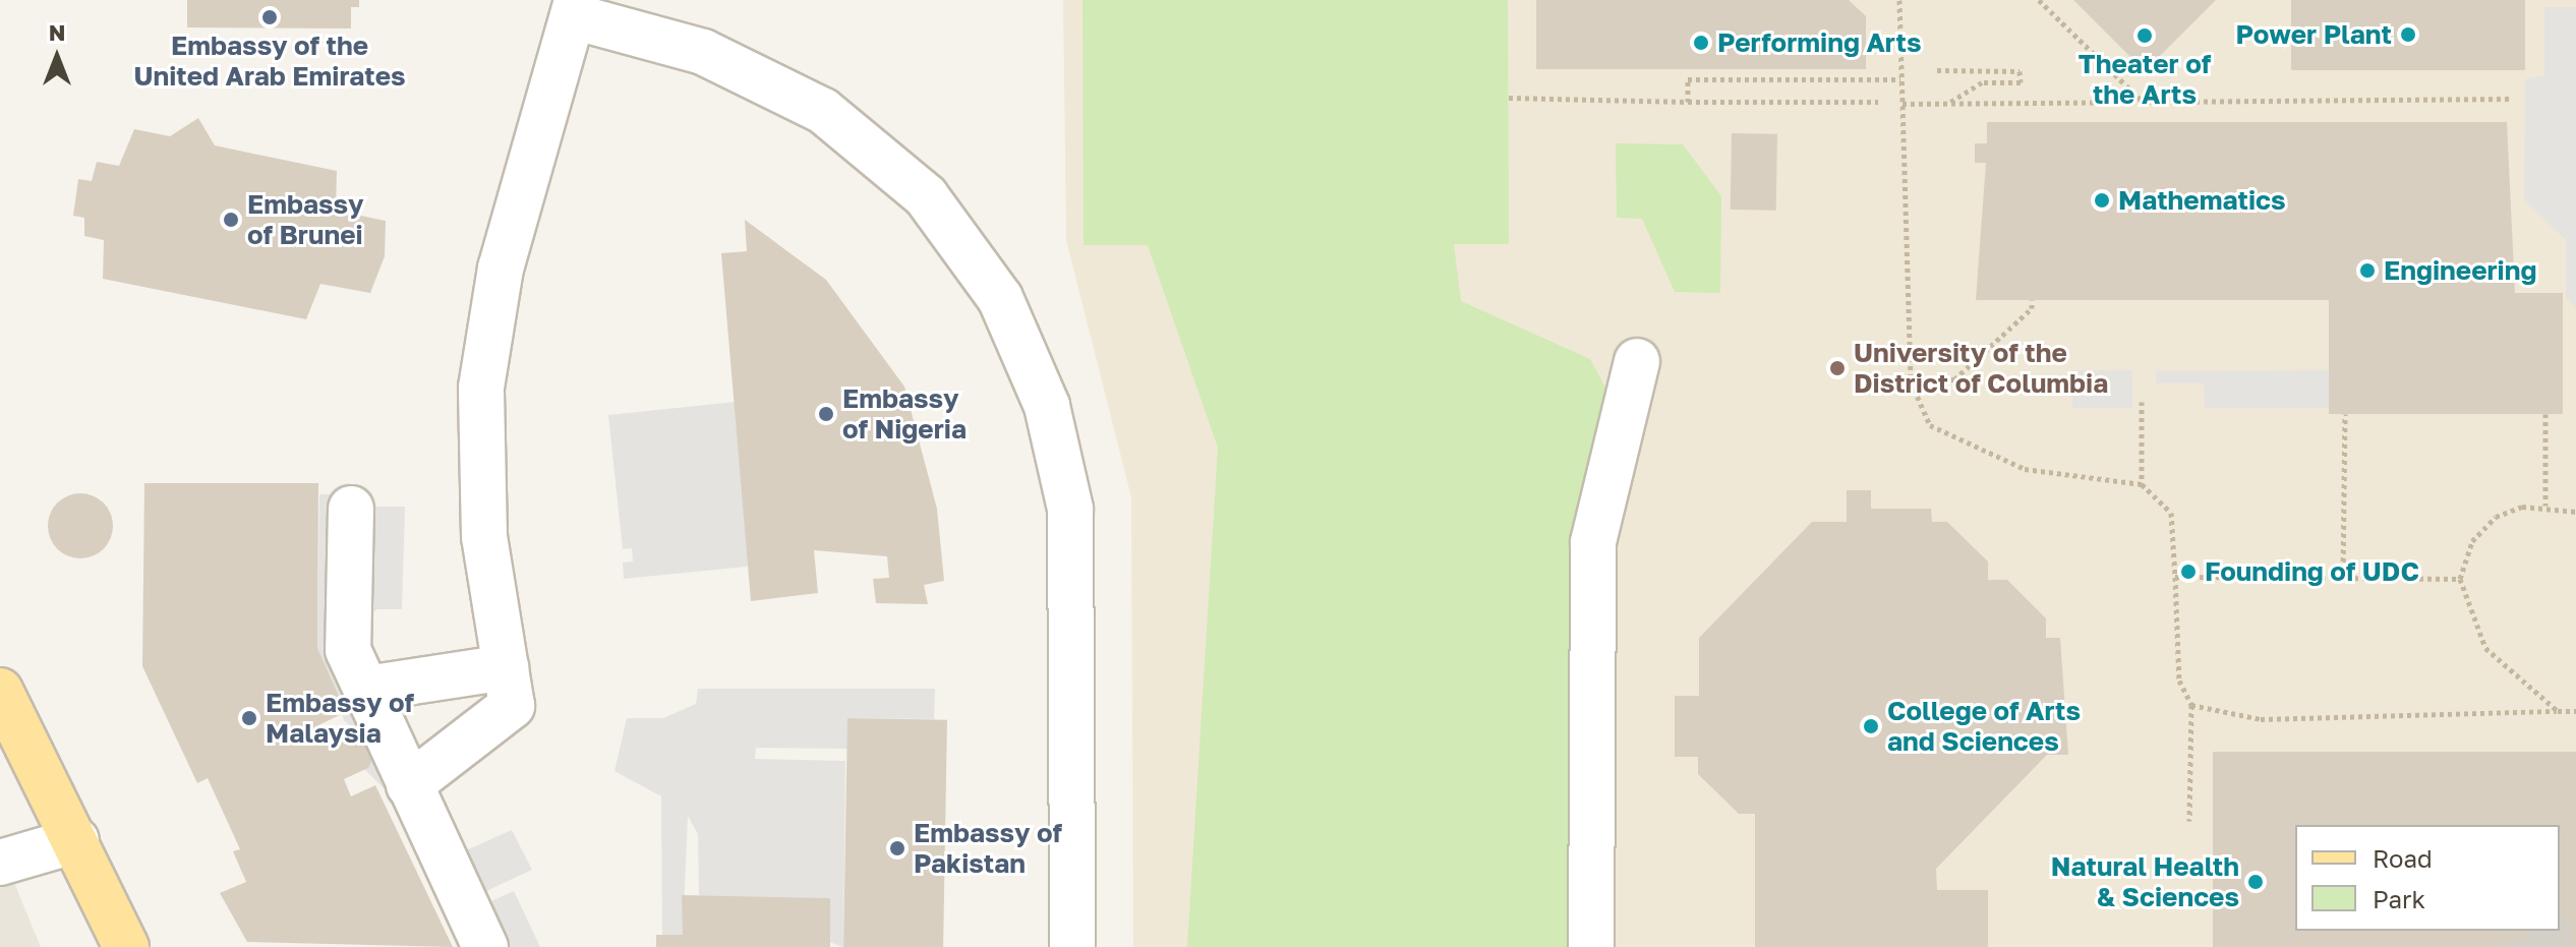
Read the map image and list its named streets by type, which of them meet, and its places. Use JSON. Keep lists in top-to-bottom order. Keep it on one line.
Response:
{"places":["Embassy of the United Arab Emirates","Power Plant","Theater of the Arts","Performing Arts","Mathematics","Embassy of Brunei","Engineering","University of the District of Columbia","Embassy of Nigeria","Founding of UDC","Embassy of Malaysia","College of Arts and Sciences","Embassy of Pakistan","Natural Health & Sciences"],"legend":["Road","Park"],"north":"top"}
